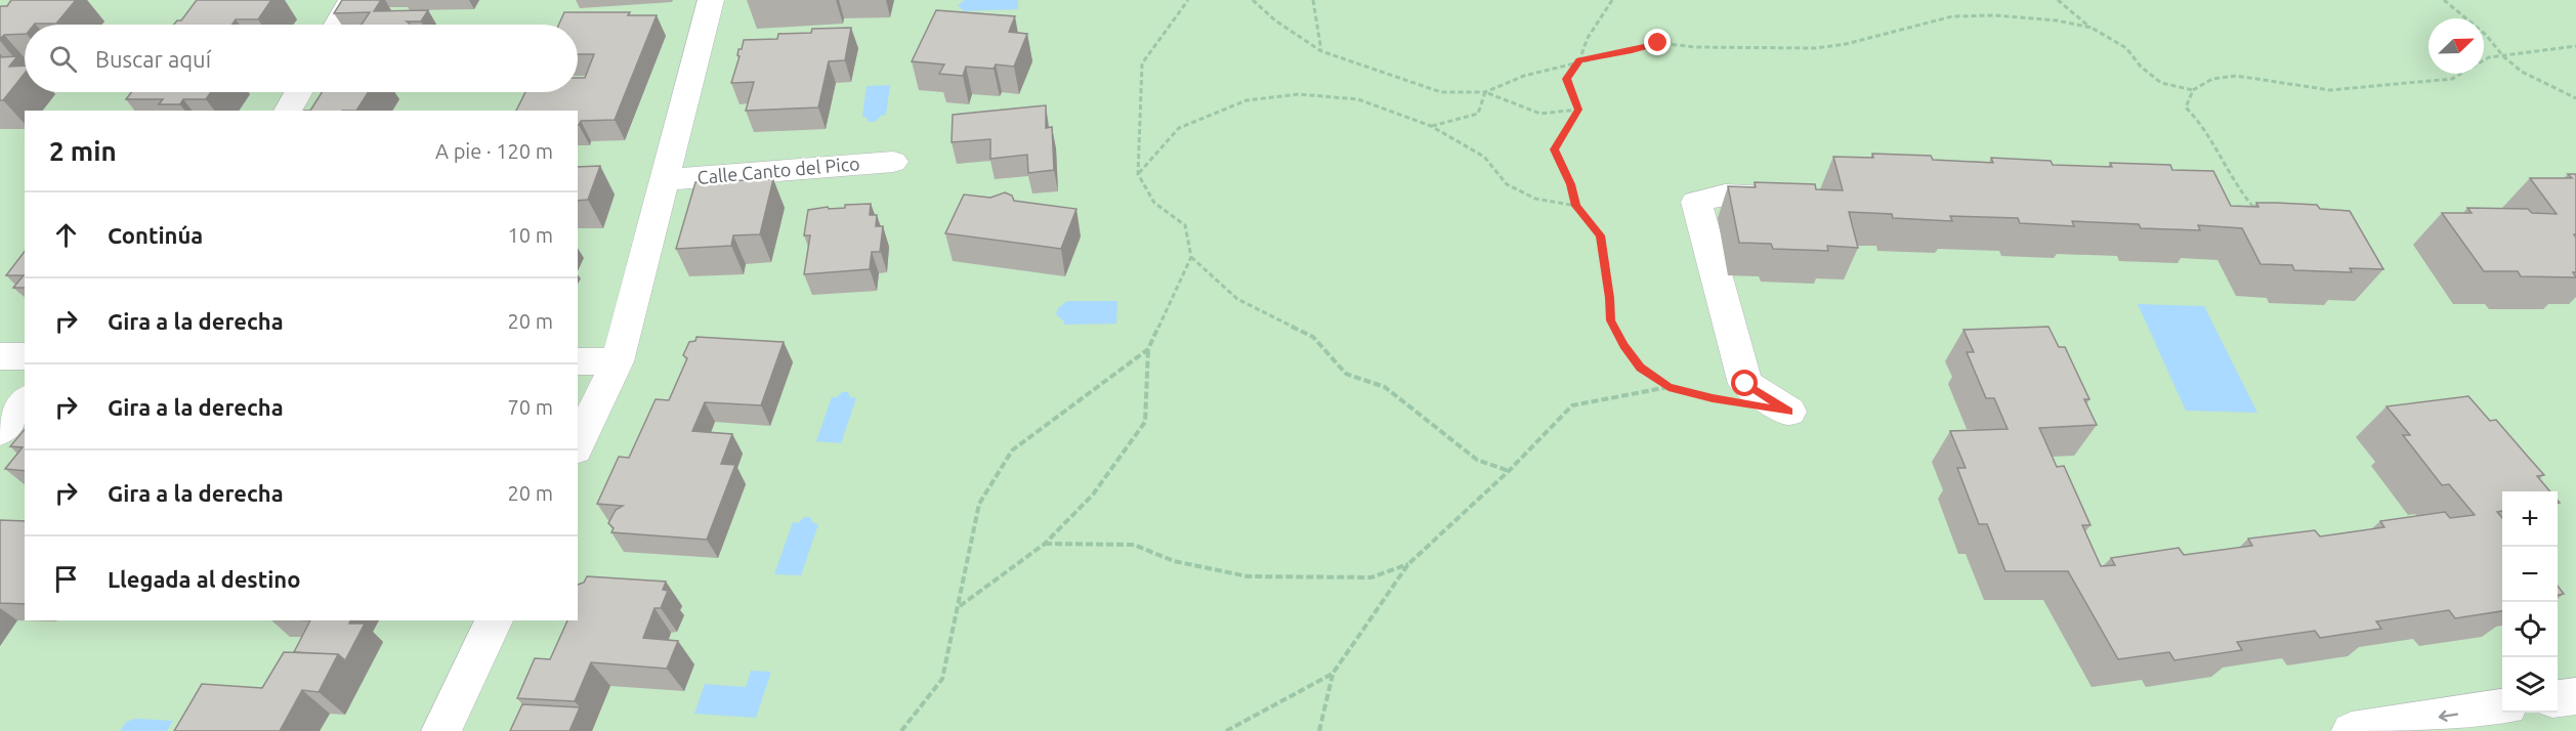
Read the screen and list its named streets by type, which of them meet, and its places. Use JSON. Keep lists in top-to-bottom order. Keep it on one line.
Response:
{"streets":{"street":["Calle Canto del Pico"]},"north":"top right","page":{"search":"Buscar aquí","heading":["2 min","A pie · 120 m"],"list":[["Continúa","10 m"],["Gira a la derecha","20 m"],["Gira a la derecha","70 m"],["Gira a la derecha","20 m"],"Llegada al destino"],"map_buttons":["+","−"]}}
